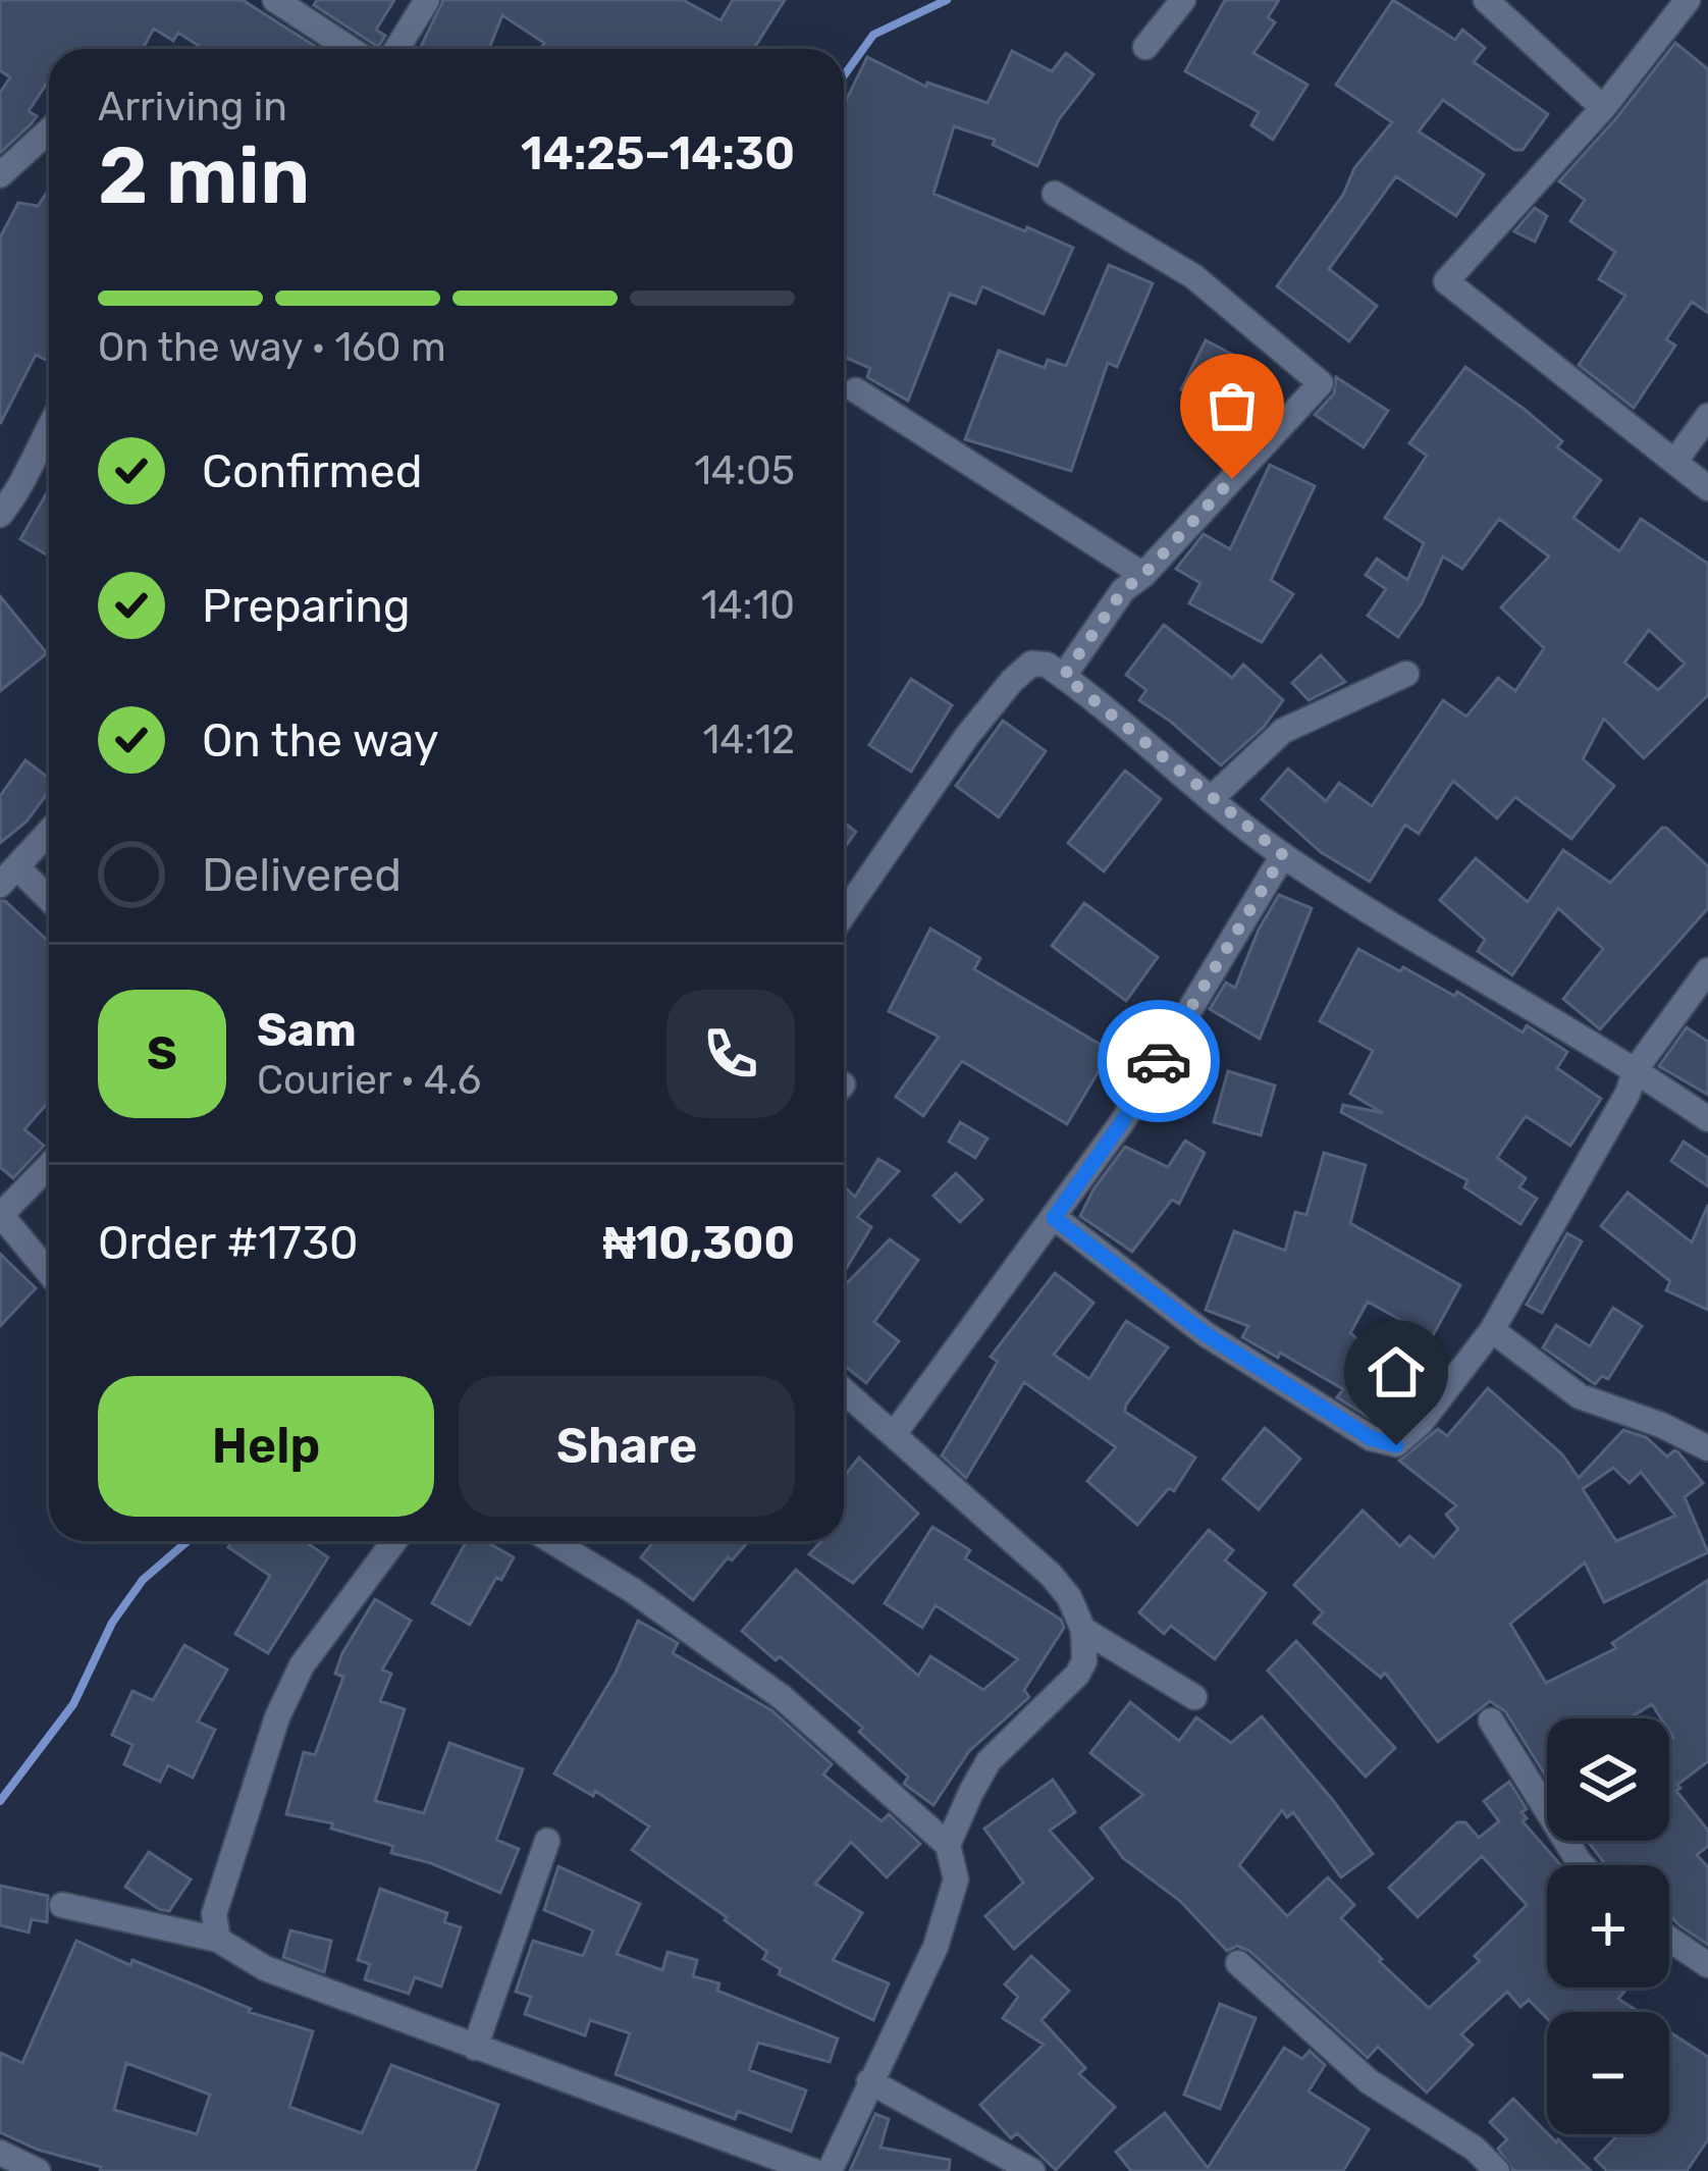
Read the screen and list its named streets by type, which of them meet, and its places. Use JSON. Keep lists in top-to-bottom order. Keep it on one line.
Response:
{"page":{"heading":["2 min","Arriving in","14:25–14:30"],"panel":["Sam","Courier · 4.6","Order #1730","₦10,300"],"bar":"On the way · 160 m","list":[["Confirmed","14:05"],["Preparing","14:10"],["On the way","14:12"],"Delivered"],"round":"S","buttons":["Help","Share"],"map_buttons":["+","−"]}}
